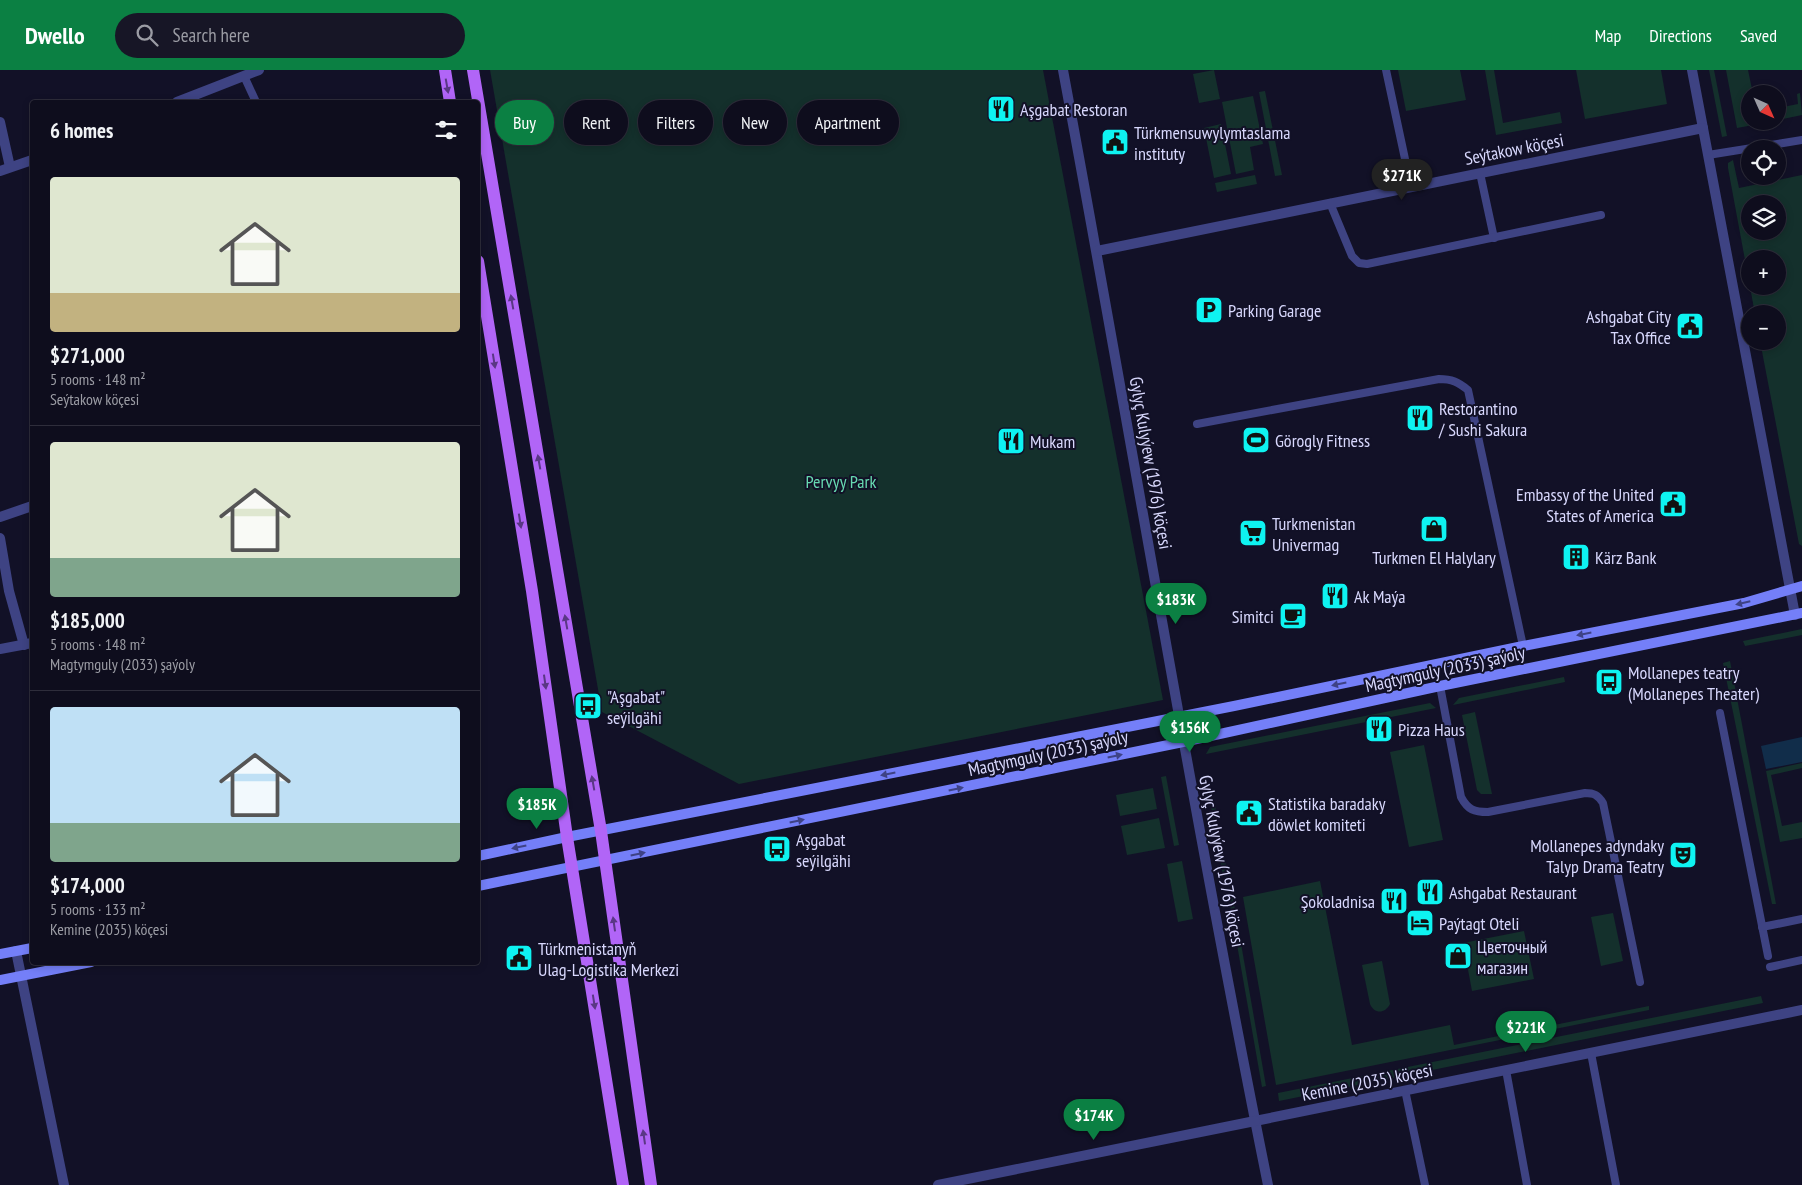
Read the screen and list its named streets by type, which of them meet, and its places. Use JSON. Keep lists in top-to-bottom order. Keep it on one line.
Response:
{"streets":{"main road":["Magtymguly (2033) şaýoly"],"street":["Seýtakow köçesi","Gylyç Kulyýew (1976) köçesi","Kemine (2035) köçesi"]},"crossings":[["Seýtakow köçesi","Gylyç Kulyýew (1976) köçesi"],["Gylyç Kulyýew (1976) köçesi","Magtymguly (2033) şaýoly"],["Gylyç Kulyýew (1976) köçesi","Kemine (2035) köçesi"]],"parks":["Pervyy Park"],"places":{"restaurant":["Aşgabat Restoran","Restorantino / Sushi Sakura","Mukam","Ak Maýa","Pizza Haus","Ashgabat Restaurant","Şokoladnisa"],"public building":["Türkmensuwylymtaslama instituty","Ashgabat City Tax Office","Embassy of the United States of America","Statistika baradaky döwlet komiteti","Türkmenistanyň Ulag-Logistika Merkezi"],"parking":["Parking Garage"],"sports":["Görogly Fitness"],"shop":["Turkmen El Halylary","Цветочный магазин"],"supermarket":["Turkmenistan Univermag"],"building":["Kärz Bank"],"cafe":["Simitci"],"bus stop":["Mollanepes teatry (Mollanepes Theater)","\"Aşgabat\" seýilgähi","Aşgabat seýilgähi"],"theatre":["Mollanepes adyndaky Talyp Drama Teatry"],"hotel":["Paýtagt Oteli"]},"north":"bottom right","page":{"header":"Dwello","search":"Search here","nav":["Map","Directions","Saved"],"map_buttons":["+","−"],"chip":["Buy","Rent","Filters","New","Apartment"],"heading":"6 homes","price":["$271K","$183K","$156K","$185K","$221K","$174K"],"list":[{"name":"$271,000","note":"5 rooms · 148 m² · Seýtakow köçesi"},{"name":"$185,000","note":"5 rooms · 148 m² · Magtymguly (2033) şaýoly"},{"name":"$174,000","note":"5 rooms · 133 m² · Kemine (2035) köçesi"}]}}
